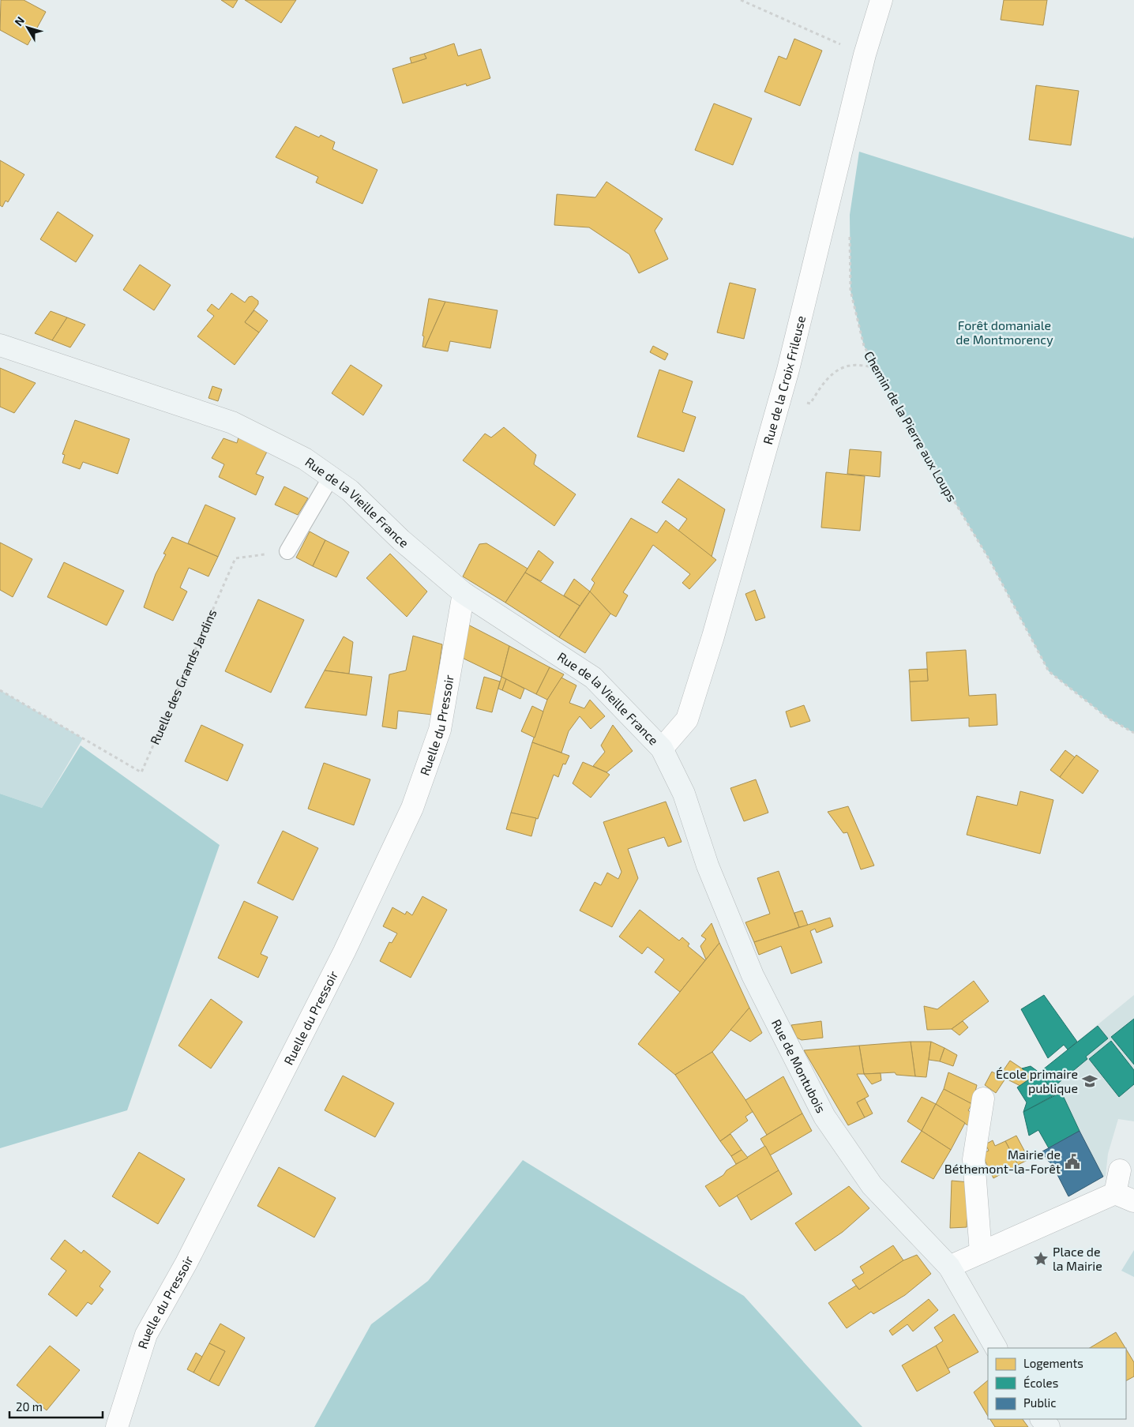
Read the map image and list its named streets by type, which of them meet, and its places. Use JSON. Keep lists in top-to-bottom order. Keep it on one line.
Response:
{"streets":{"street":["Rue de la Croix Frileuse","Rue de la Vieille France","Ruelle du Pressoir","Rue de Montubois"],"path":["Chemin de la Pierre aux Loups","Ruelle des Grands Jardins"]},"crossings":[["Rue de la Croix Frileuse","Rue de la Vieille France"],["Rue de la Croix Frileuse","Rue de Montubois"],["Rue de la Vieille France","Ruelle du Pressoir"],["Rue de la Vieille France","Rue de Montubois"]],"parks":["Forêt domaniale de Montmorency"],"places":{"school or university":["École primaire publique"],"public building":["Mairie de Béthemont-la-Forêt"],"place":["Place de la Mairie"]},"legend":["Logements","Écoles","Public"],"scale_bar":"20 m","north":"top left"}
